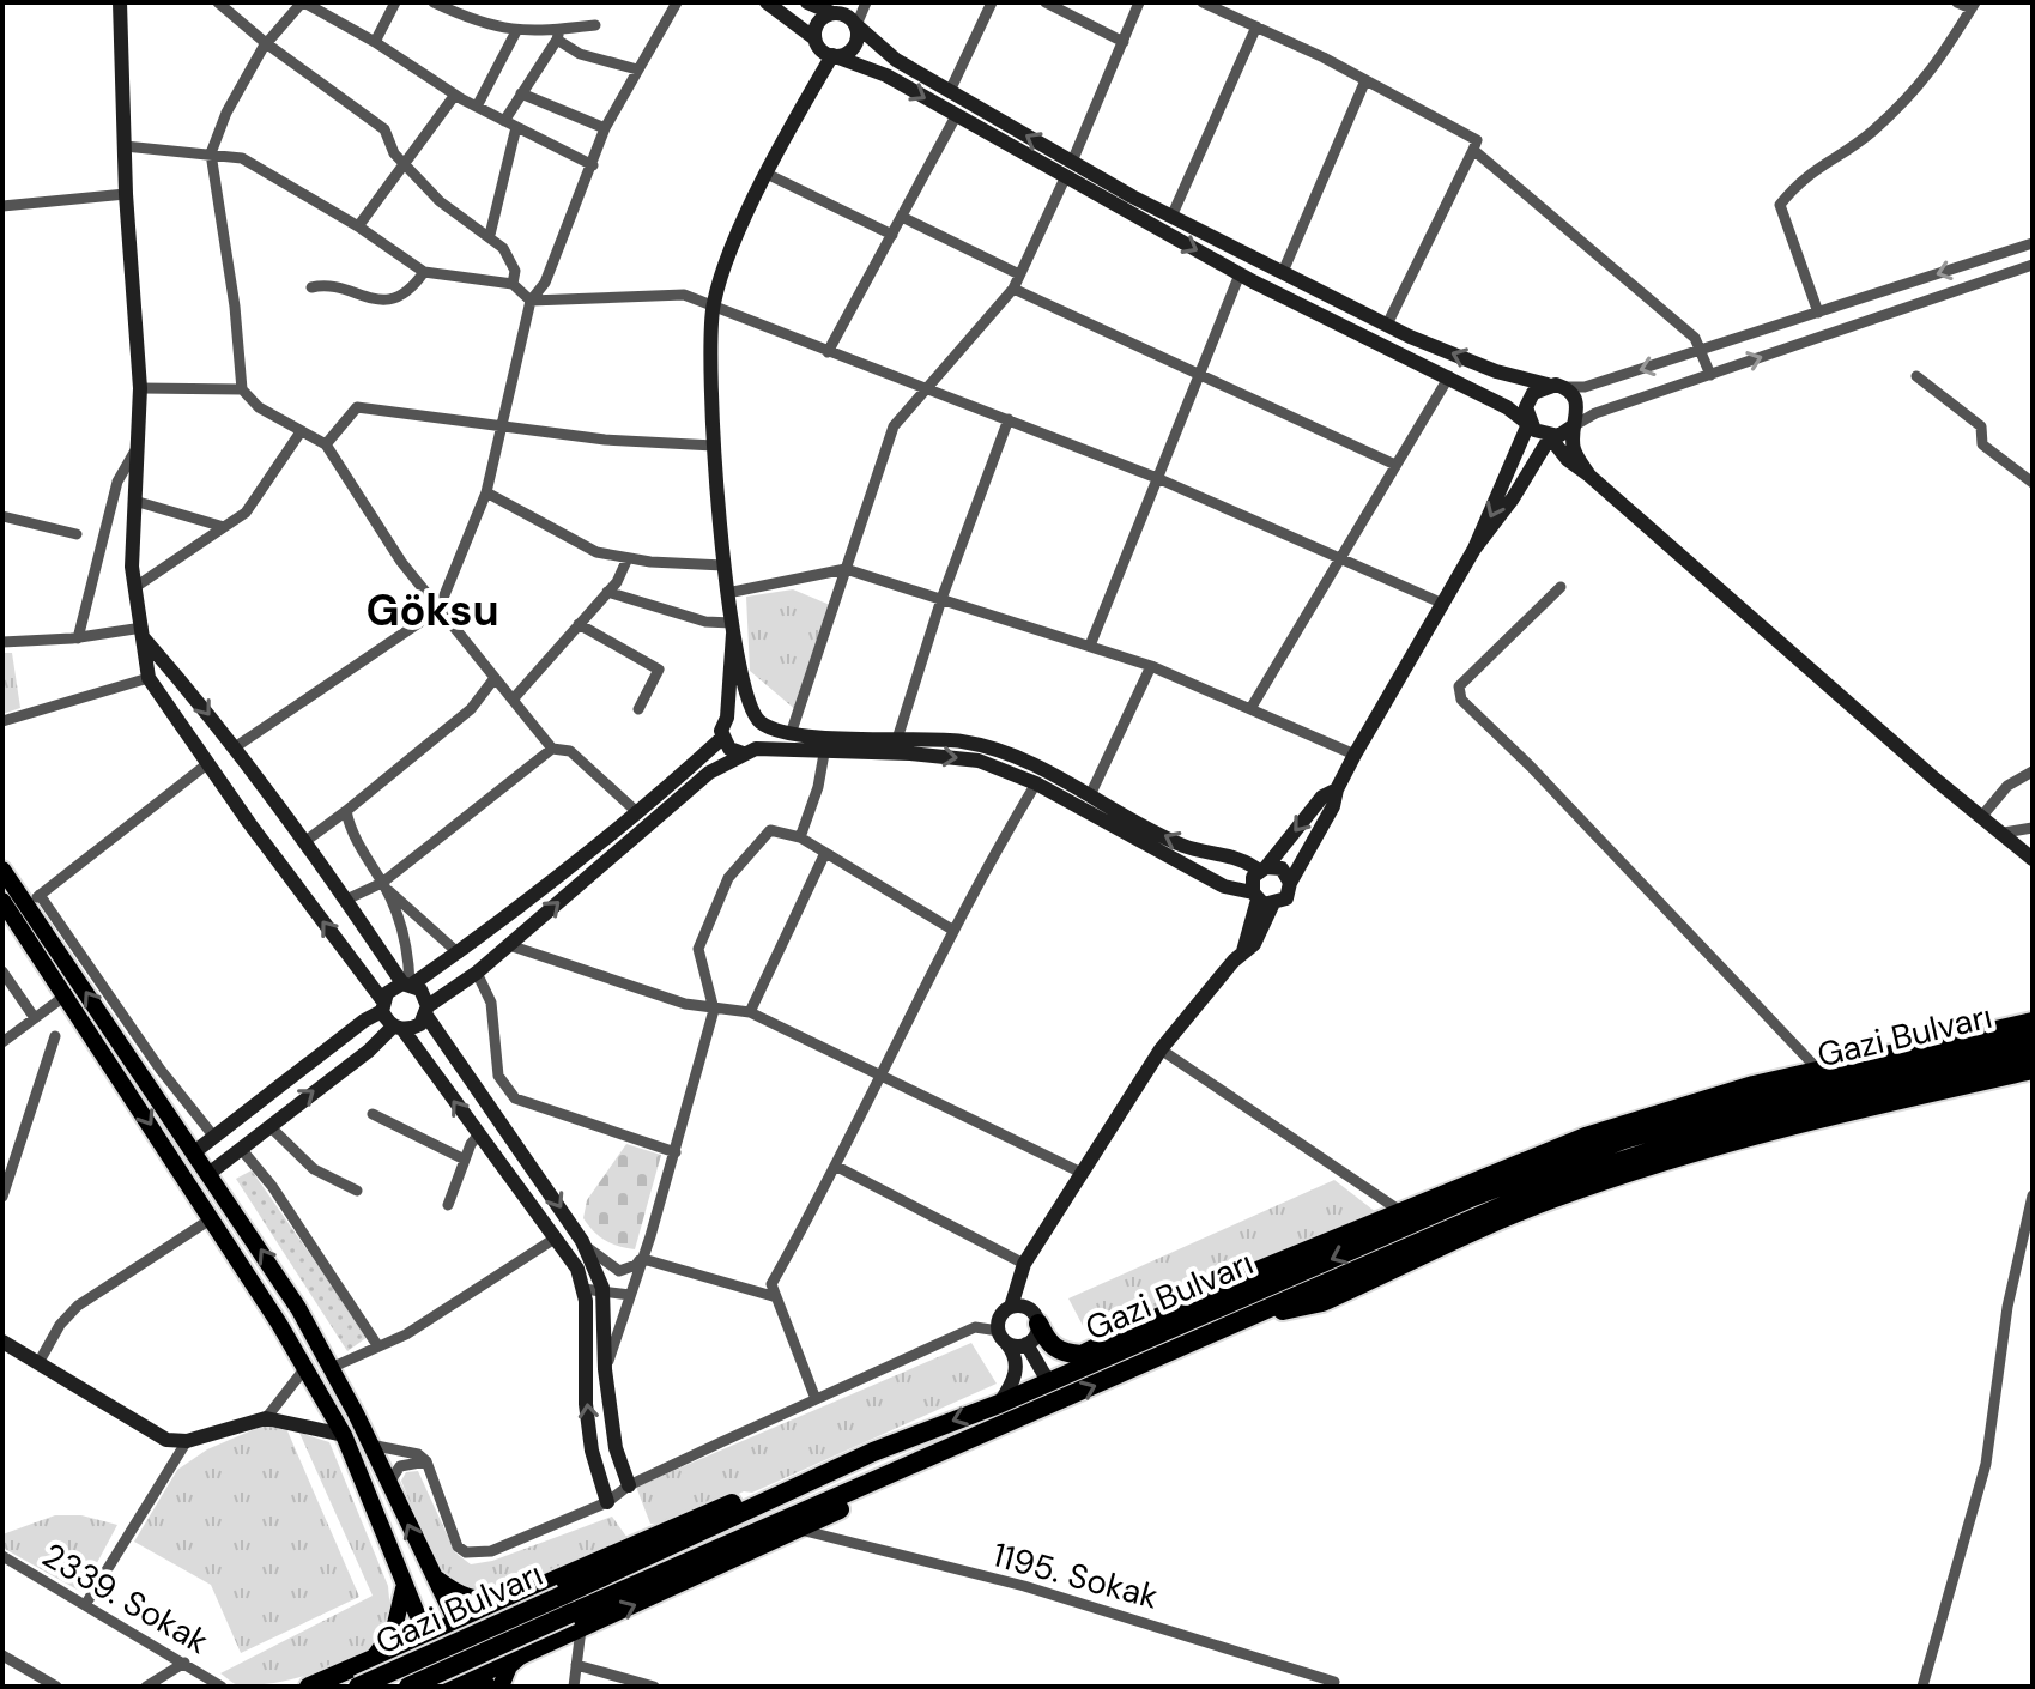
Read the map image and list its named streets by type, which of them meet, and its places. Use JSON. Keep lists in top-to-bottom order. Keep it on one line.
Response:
{"streets":{"highway":["Gazi Bulvarı"],"street":["1195. Sokak","2339. Sokak"]},"districts":["Göksu"]}
